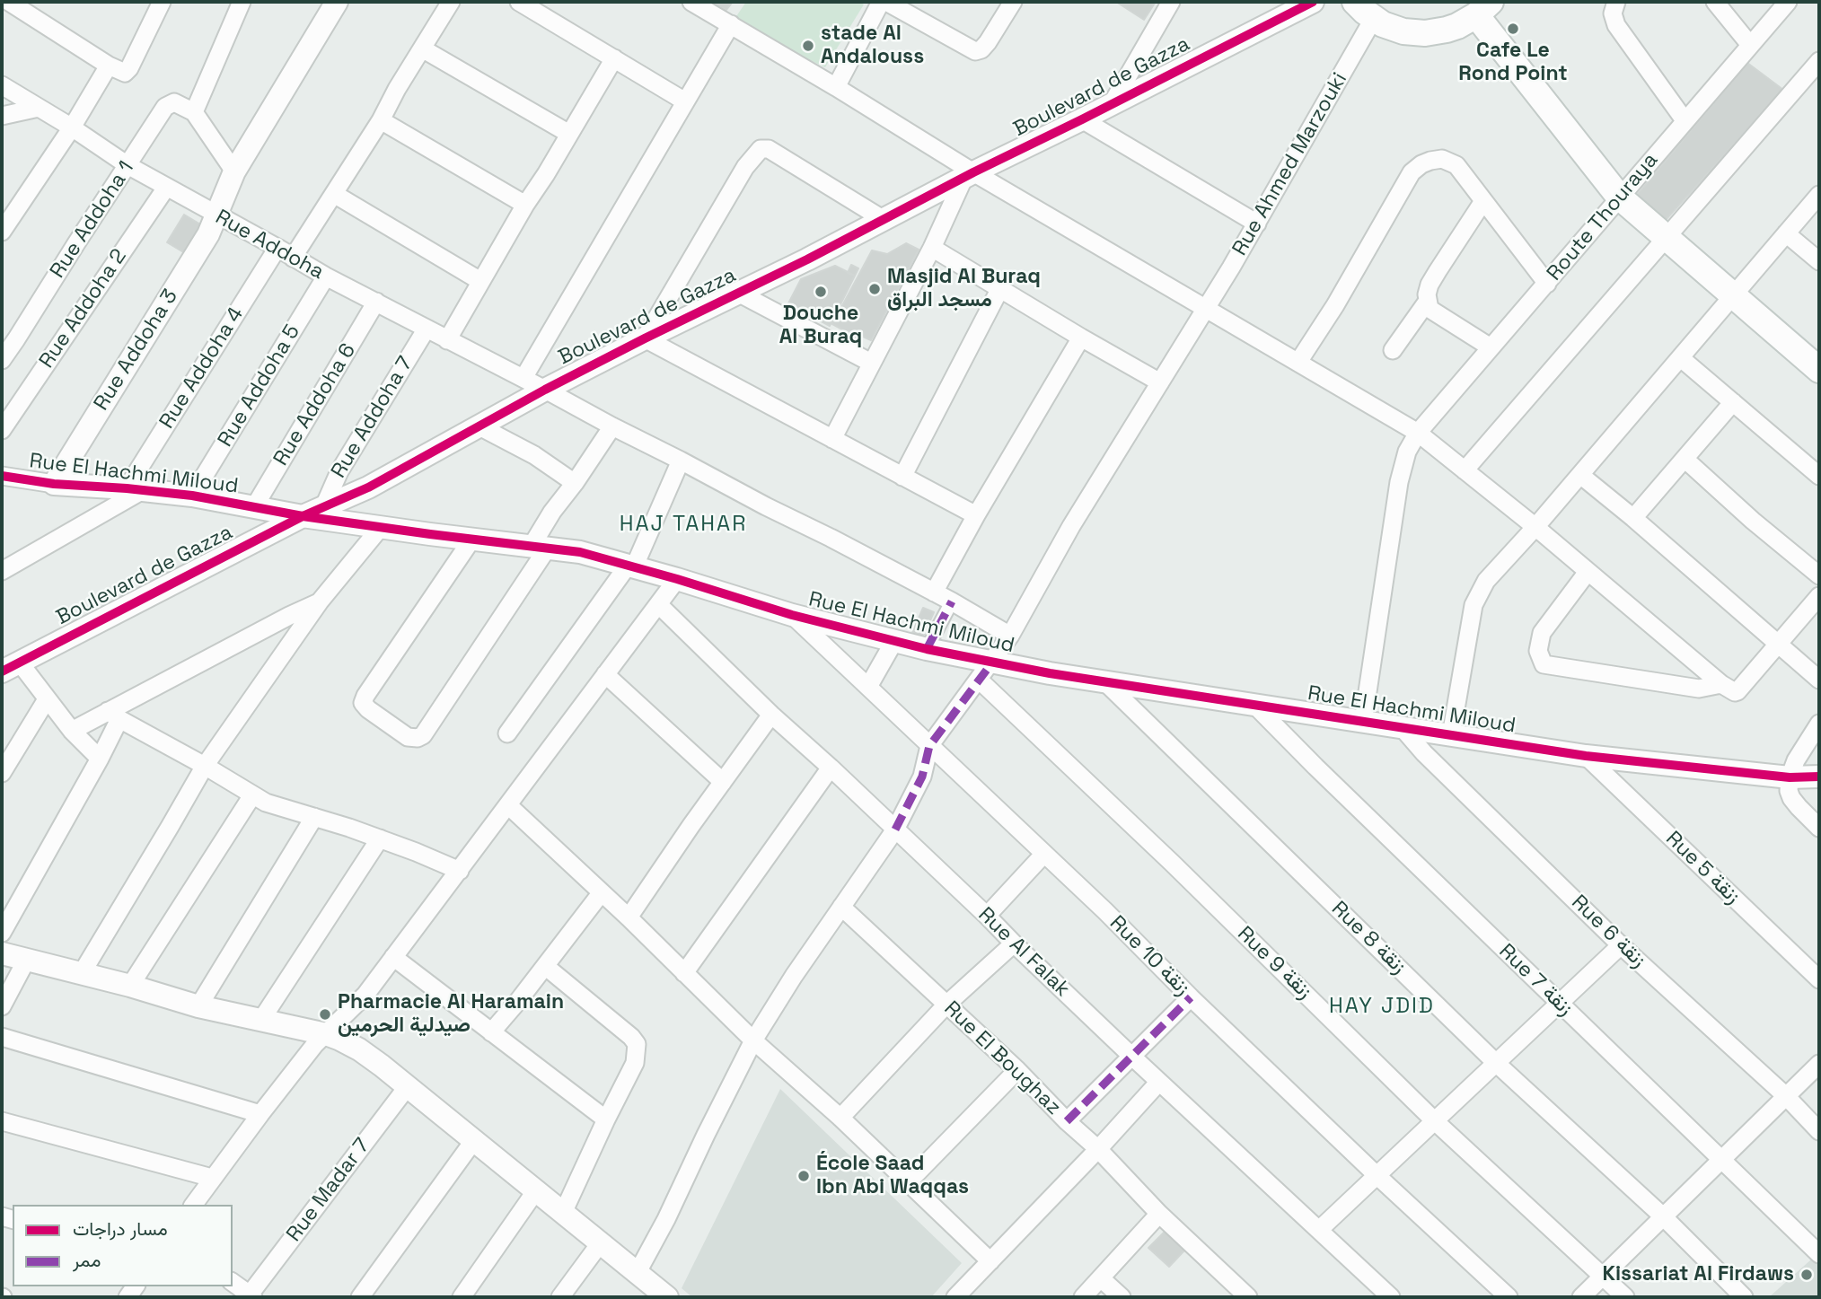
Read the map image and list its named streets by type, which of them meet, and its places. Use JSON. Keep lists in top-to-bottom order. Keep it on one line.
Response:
{"streets":{"street":["Boulevard de Gazza","Rue Ahmed Marzouki","Route Thouraya","Rue Addoha 1","Rue Addoha","Rue Addoha 2","Rue Addoha 3","Rue Addoha 4","Rue Addoha 5","Rue Addoha 6","Rue Addoha 7","Rue El Hachmi Miloud","Rue 5 زنقة","Rue 6 زنقة","Rue 8 زنقة","Rue Al Falak","Rue 10 زنقة","Rue 9 زنقة","Rue 7 زنقة","Rue El Boughaz","Rue Madar 7"]},"crossings":[["Boulevard de Gazza","Rue Addoha"],["Boulevard de Gazza","Rue Addoha 7"],["Boulevard de Gazza","Rue El Hachmi Miloud"],["Rue Ahmed Marzouki","Rue Addoha"],["Rue Ahmed Marzouki","Rue El Hachmi Miloud"],["Rue Ahmed Marzouki","Rue 10 زنقة"],["Rue Ahmed Marzouki","Rue 9 زنقة"],["Route Thouraya","Rue El Hachmi Miloud"],["Rue Addoha 1","Rue Addoha"],["Rue Addoha","Rue Addoha 2"],["Rue Addoha","Rue Addoha 3"],["Rue Addoha","Rue Addoha 4"],["Rue Addoha","Rue Addoha 5"],["Rue Addoha","Rue Addoha 6"],["Rue Addoha","Rue Addoha 7"],["Rue Addoha 3","Rue El Hachmi Miloud"],["Rue Addoha 4","Rue El Hachmi Miloud"],["Rue Addoha 5","Rue El Hachmi Miloud"],["Rue Addoha 6","Rue El Hachmi Miloud"],["Rue El Hachmi Miloud","Rue 5 زنقة"],["Rue El Hachmi Miloud","Rue 6 زنقة"],["Rue El Hachmi Miloud","Rue 8 زنقة"],["Rue El Hachmi Miloud","Rue 10 زنقة"],["Rue El Hachmi Miloud","Rue 9 زنقة"],["Rue El Hachmi Miloud","Rue 7 زنقة"]],"districts":["HAJ TAHAR","HAY JDID"],"places":["Cafe Le Rond Point","stade Al Andalouss","Masjid Al Buraq مسجد البراق","Douche Al Buraq","Pharmacie Al Haramain صيدلية الحرمين","École Saad Ibn Abi Waqqas","Kissariat Al Firdaws"],"legend":["مسار دراجات","ممر"]}
